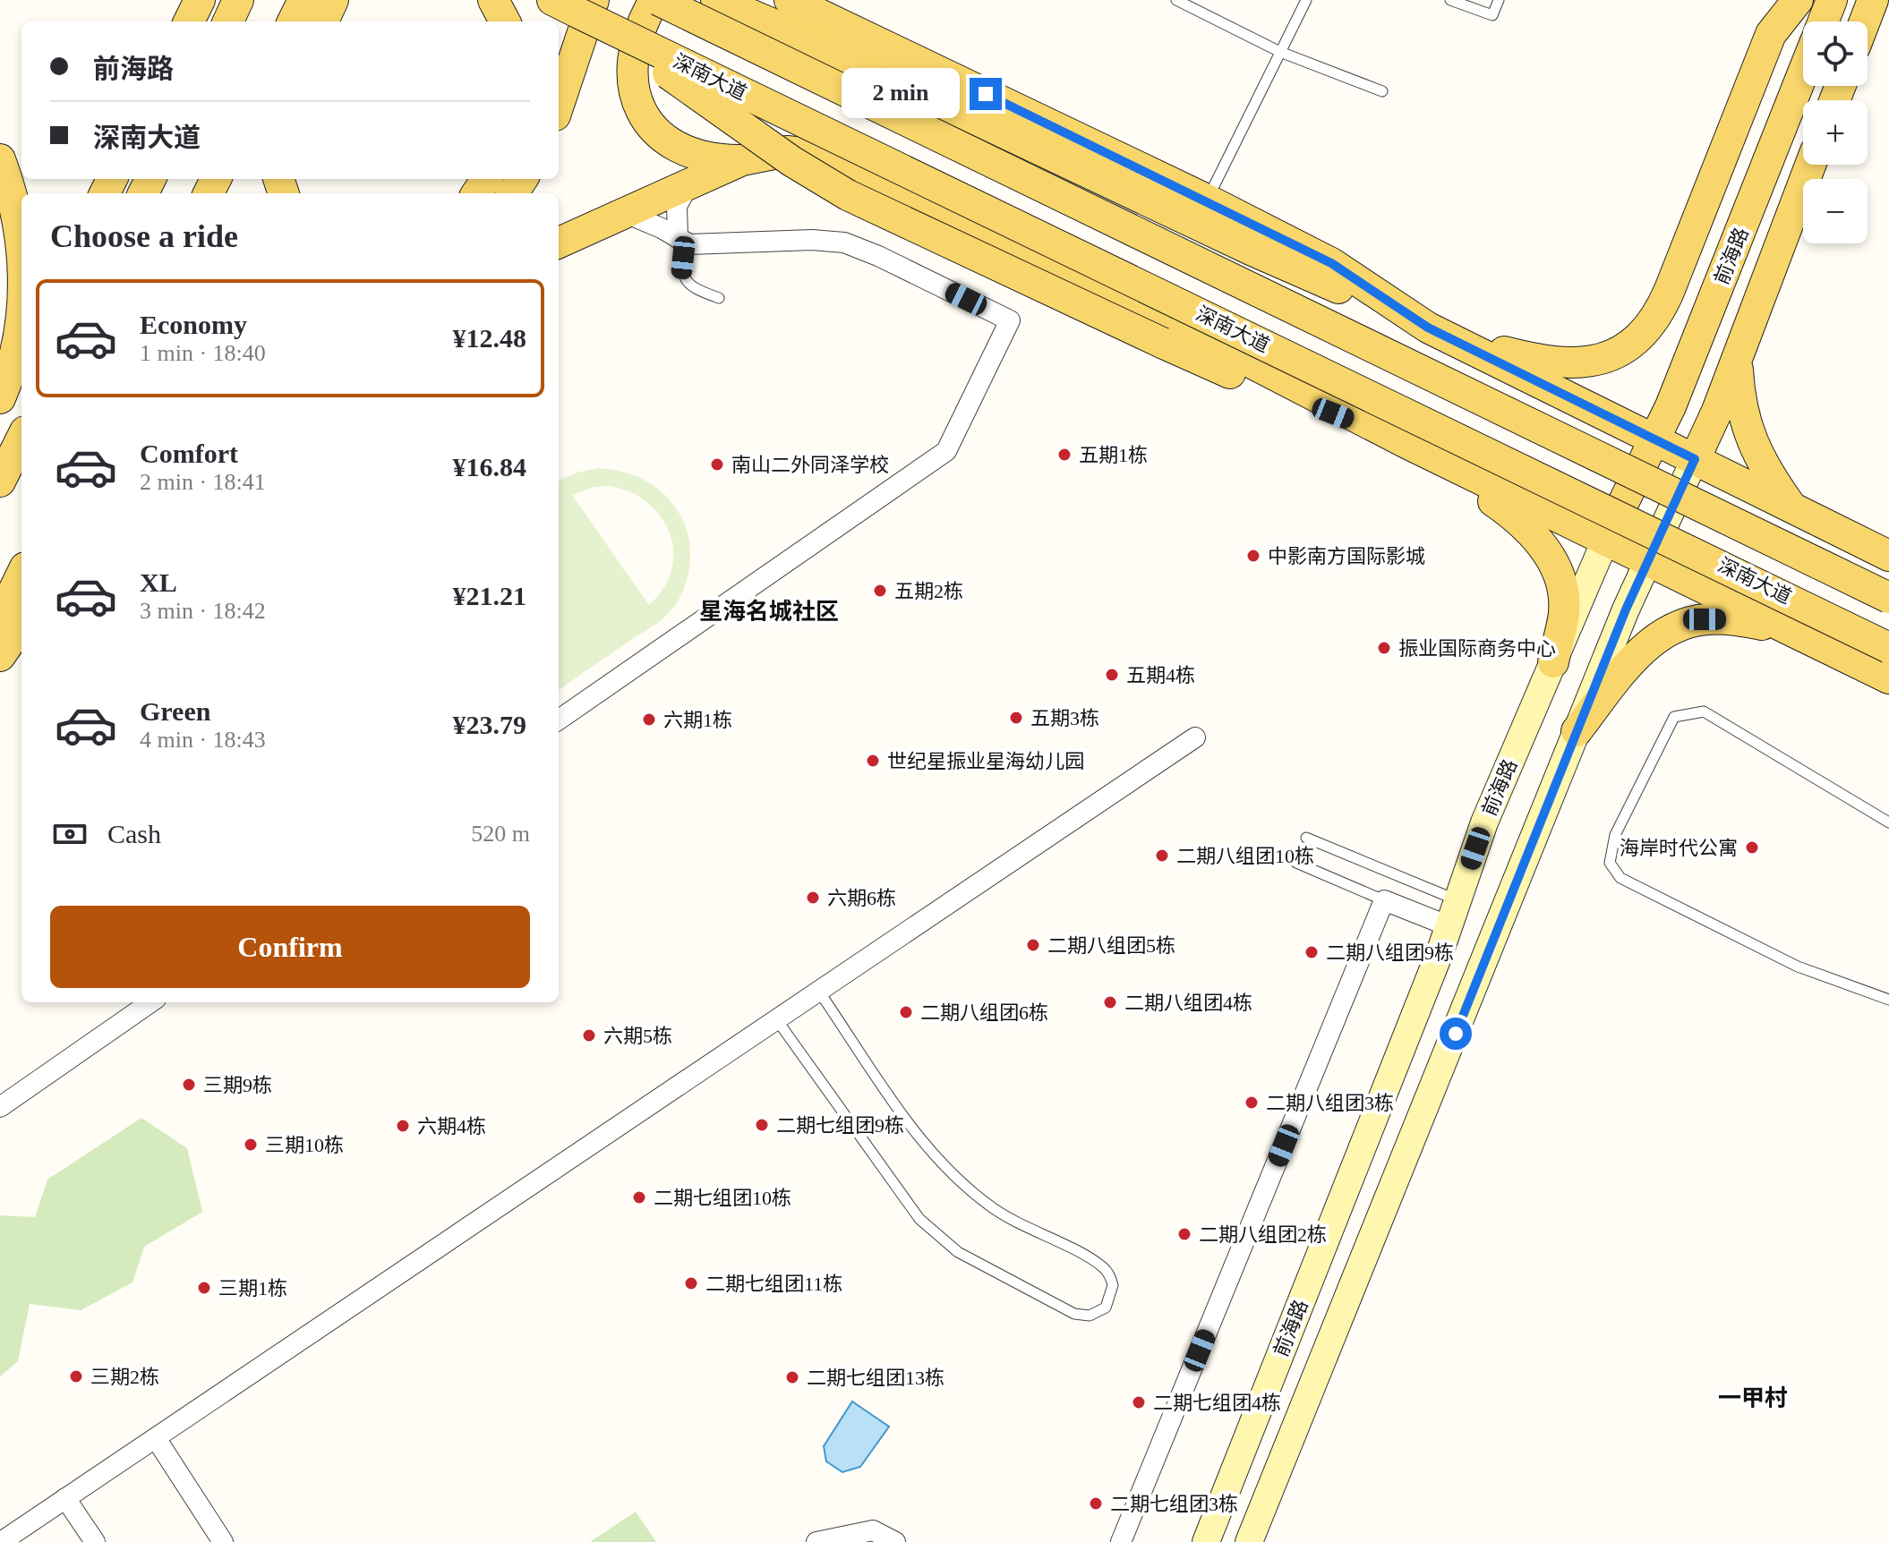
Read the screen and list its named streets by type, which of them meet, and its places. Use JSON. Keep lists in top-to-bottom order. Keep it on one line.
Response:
{"streets":{"main road":["深南大道","前海路"]},"crossings":[["深南大道","前海路"]],"districts":["星海名城社区","一甲村"],"places":["五期1栋","南山二外同泽学校","中影南方国际影城","五期2栋","振业国际商务中心","五期4栋","五期3栋","六期1栋","世纪星振业星海幼儿园","海岸时代公寓","二期八组团10栋","六期6栋","二期八组团5栋","二期八组团9栋","二期八组团4栋","二期八组团6栋","六期5栋","三期9栋","二期八组团3栋","二期七组团9栋","六期4栋","三期10栋","二期七组团10栋","二期八组团2栋","二期七组团11栋","三期1栋","三期2栋","二期七组团13栋","二期七组团4栋","二期七组团3栋"],"page":{"map_buttons":["+","−"],"banner":["前海路","深南大道"],"bubble":"2 min","heading":"Choose a ride","list":[{"name":"Economy","note":"1 min · 18:40","value":"¥12.48"},{"name":"Comfort","note":"2 min · 18:41","value":"¥16.84"},{"name":"XL","note":"3 min · 18:42","value":"¥21.21"},{"name":"Green","note":"4 min · 18:43","value":"¥23.79"}],"pay":["Cash","520 m"],"buttons":"Confirm"}}
